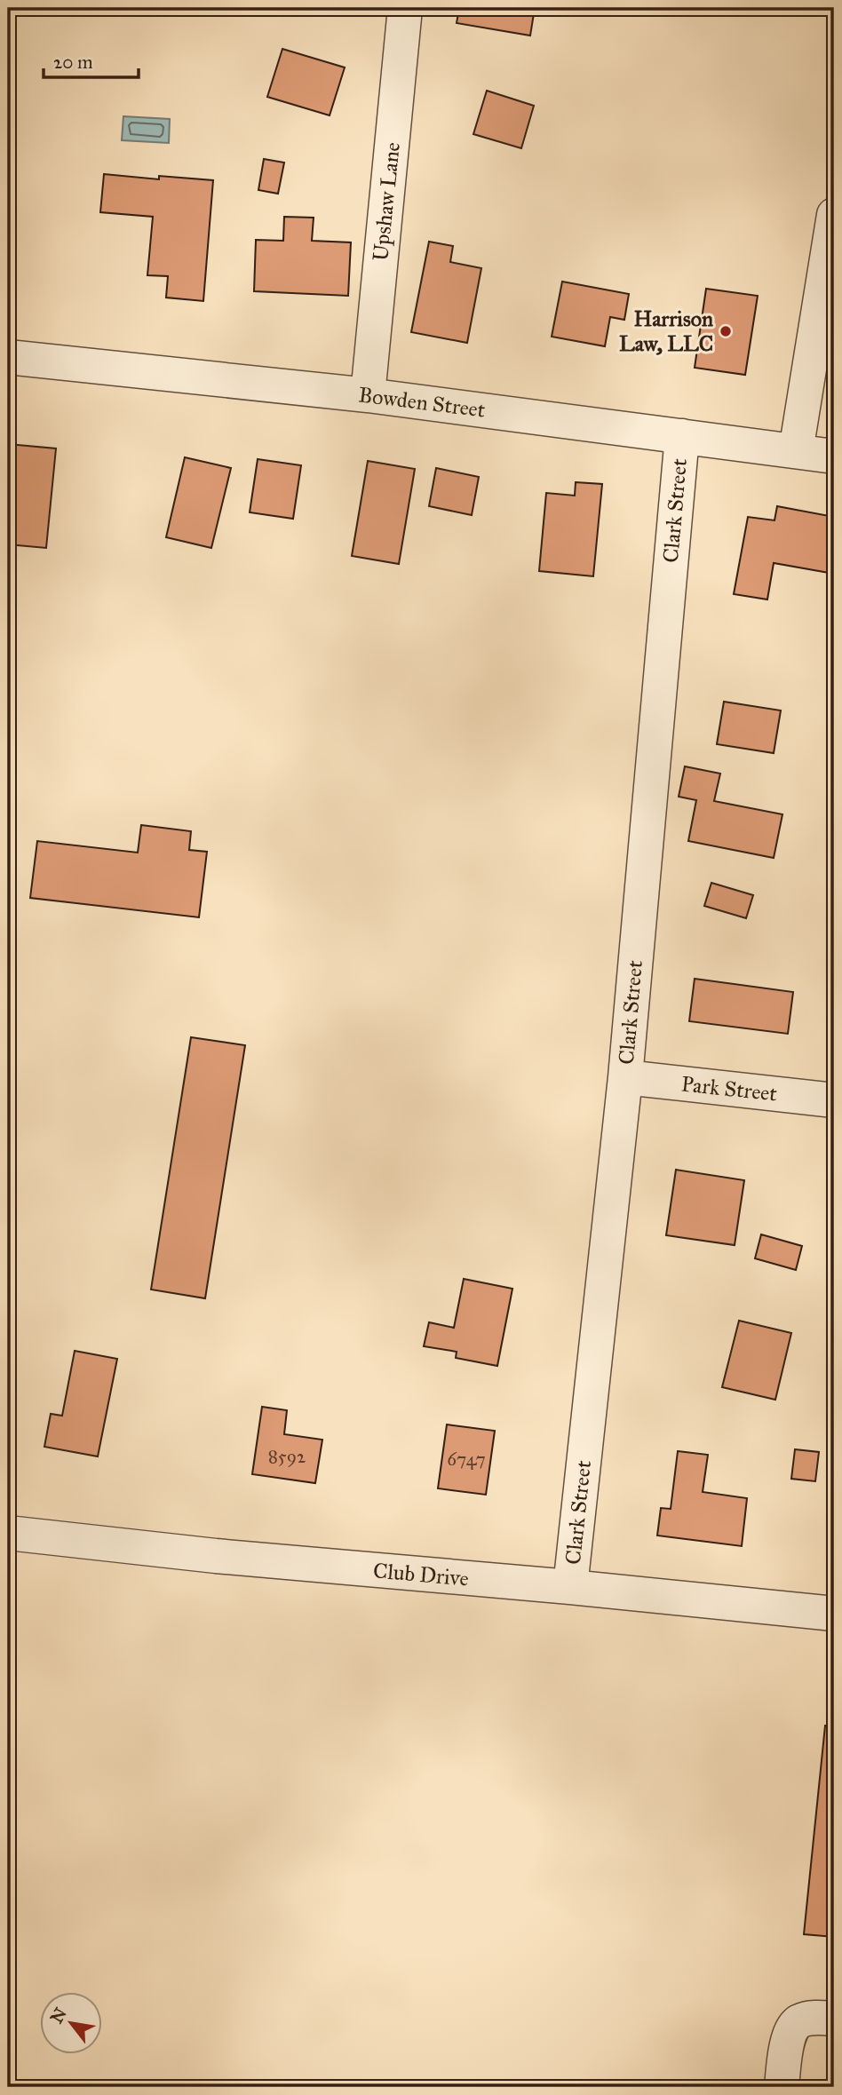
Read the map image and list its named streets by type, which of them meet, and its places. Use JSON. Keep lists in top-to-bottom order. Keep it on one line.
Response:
{"streets":{"street":["Upshaw Lane","Bowden Street","Clark Street","Park Street","Club Drive"]},"crossings":[["Upshaw Lane","Bowden Street"],["Bowden Street","Clark Street"],["Clark Street","Park Street"],["Clark Street","Club Drive"]],"places":["Harrison Law, LLC"],"house_numbers":["8592","6747"],"scale_bar":"20 m","north":"top left"}
